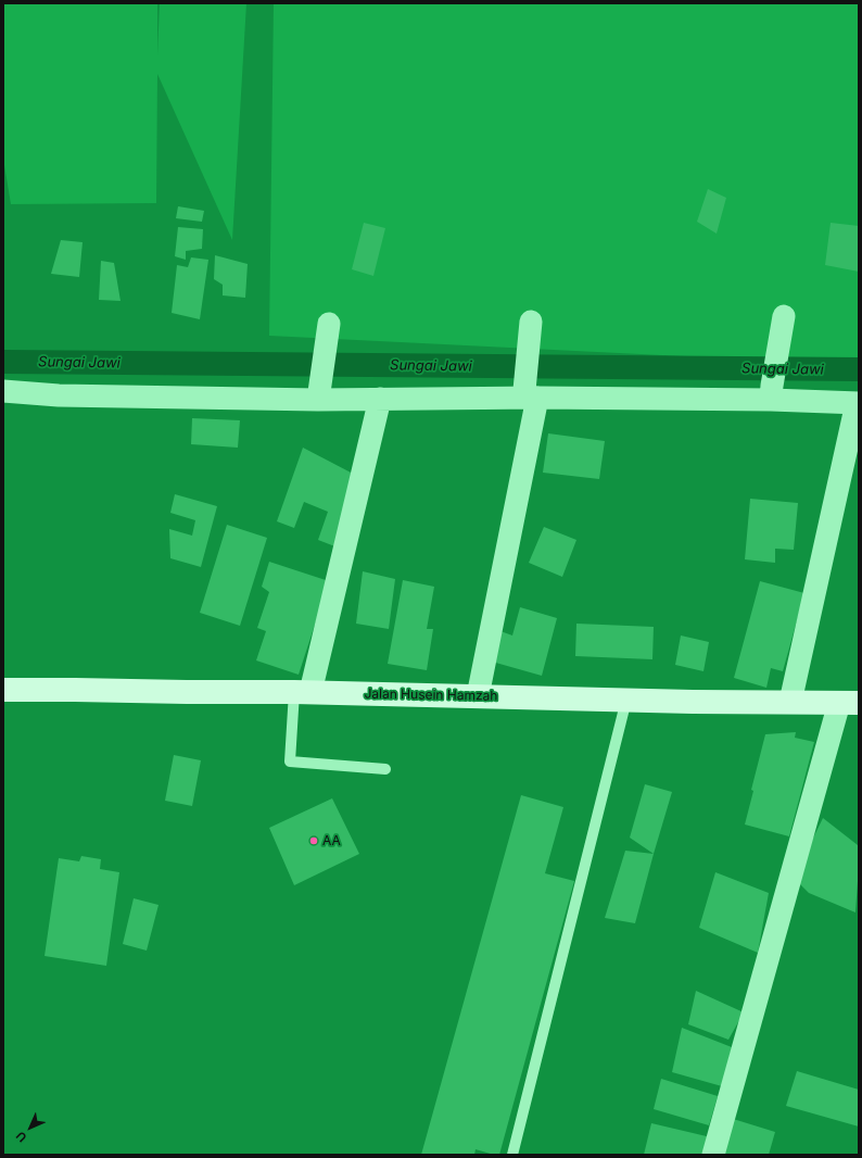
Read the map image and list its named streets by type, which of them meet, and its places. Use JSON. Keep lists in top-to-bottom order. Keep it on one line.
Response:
{"streets":{"street":["Jalan Husein Hamzah"]},"water":["Sungai Jawi"],"places":["AA"],"north":"bottom left"}
